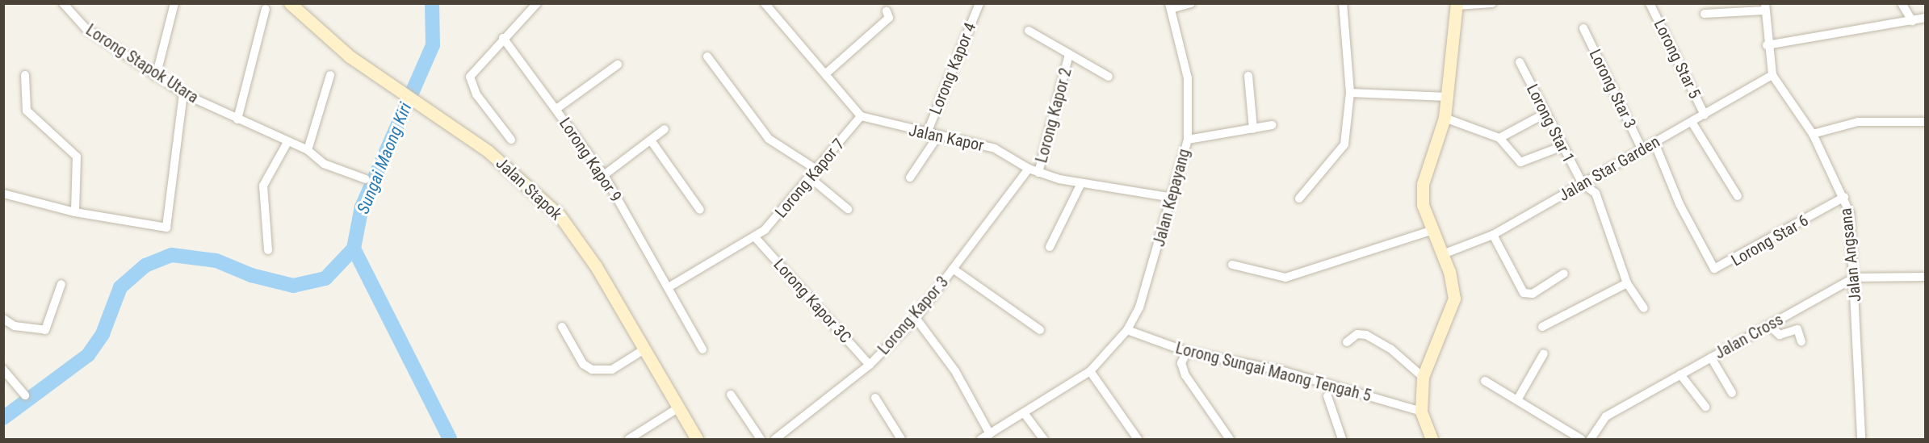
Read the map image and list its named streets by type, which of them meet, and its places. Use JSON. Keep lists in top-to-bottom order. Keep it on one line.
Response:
{"streets":{"main road":["Jalan Stapok"],"street":["Lorong Star 5","Lorong Stapok Utara","Lorong Kapor 4","Lorong Star 3","Lorong Kapor 2","Lorong Star 1","Jalan Kapor","Lorong Kapor 9","Jalan Star Garden","Lorong Kapor 7","Jalan Kepayang","Lorong Star 6","Jalan Angsana","Lorong Kapor 3C","Lorong Kapor 3","Jalan Cross","Lorong Sungai Maong Tengah 5"]},"crossings":[["Lorong Star 5","Jalan Star Garden"],["Lorong Kapor 4","Jalan Kapor"],["Lorong Star 3","Jalan Star Garden"],["Lorong Kapor 2","Jalan Kapor"],["Lorong Star 1","Jalan Star Garden"],["Jalan Kapor","Lorong Kapor 7"],["Jalan Kapor","Jalan Kepayang"],["Jalan Kapor","Lorong Kapor 3"],["Lorong Kapor 9","Lorong Kapor 7"],["Jalan Star Garden","Lorong Star 6"],["Jalan Star Garden","Jalan Angsana"],["Lorong Kapor 7","Lorong Kapor 3C"],["Jalan Kepayang","Lorong Sungai Maong Tengah 5"],["Lorong Star 6","Jalan Angsana"],["Jalan Angsana","Jalan Cross"],["Lorong Kapor 3C","Lorong Kapor 3"]],"water":["Sungai Maong Kiri"]}
